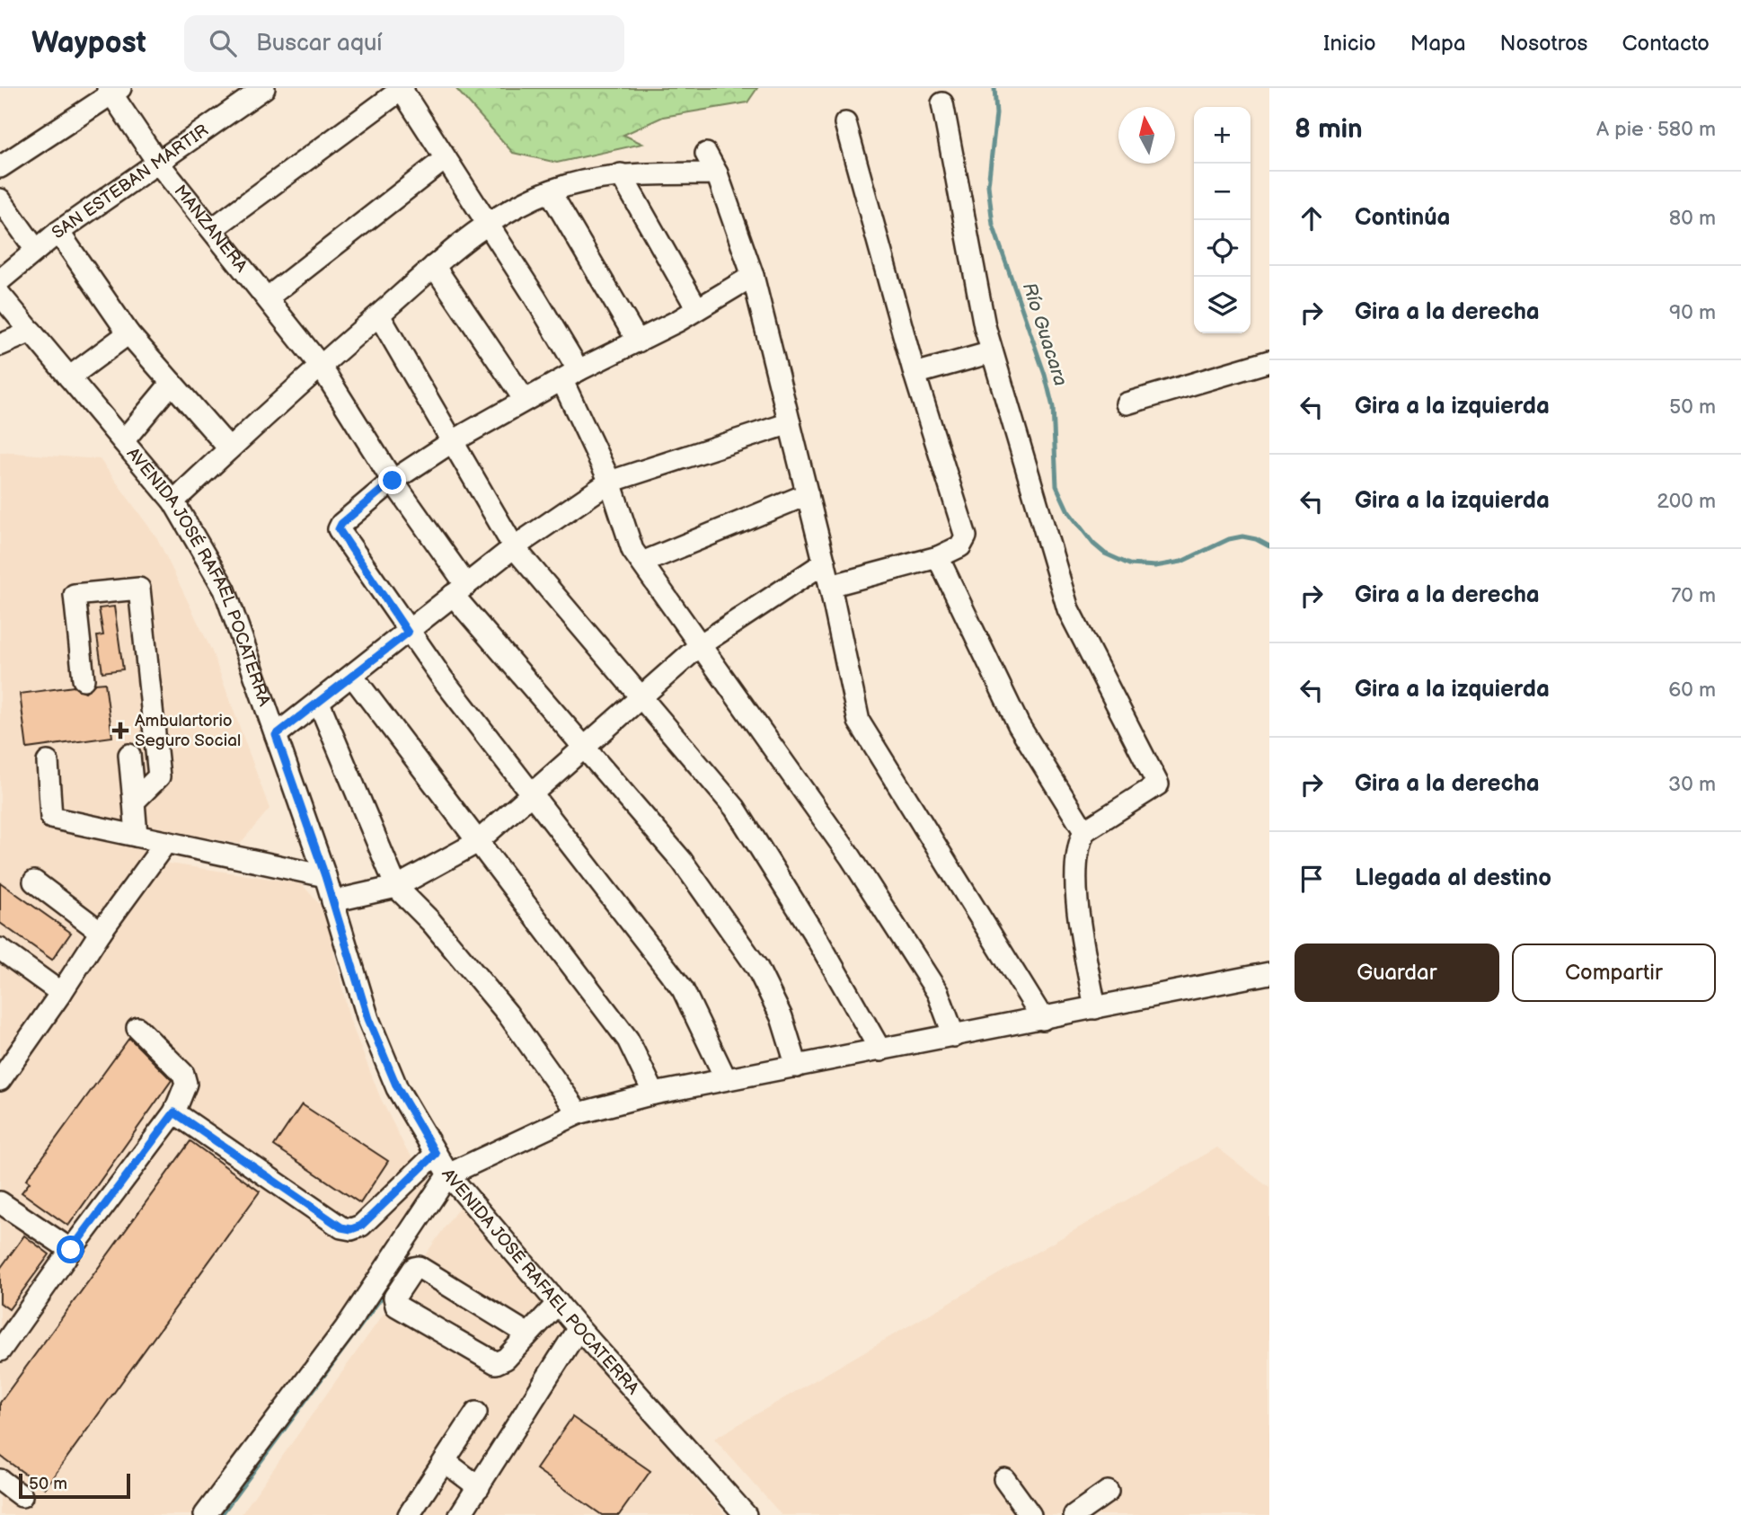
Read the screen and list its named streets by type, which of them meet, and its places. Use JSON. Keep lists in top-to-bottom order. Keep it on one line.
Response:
{"streets":{"street":["SAN ESTEBAN MÁRTIR","MANZANERA","AVENIDA JOSÉ RAFAEL POCATERRA"]},"crossings":[["SAN ESTEBAN MÁRTIR","MANZANERA"]],"water":["Río Guacara"],"places":{"health":["Ambulartorio Seguro Social"]},"scale_bar":"50 m","north":"top","page":{"header":"Waypost","search":"Buscar aquí","nav":["Inicio","Mapa","Nosotros","Contacto"],"heading":["8 min","A pie · 580 m"],"map_buttons":["+","−"],"list":[["Continúa","80 m"],["Gira a la derecha","90 m"],["Gira a la izquierda","50 m"],["Gira a la izquierda","200 m"],["Gira a la derecha","70 m"],["Gira a la izquierda","60 m"],["Gira a la derecha","30 m"],"Llegada al destino"],"buttons":["Guardar","Compartir"],"scale":"50 m"}}
